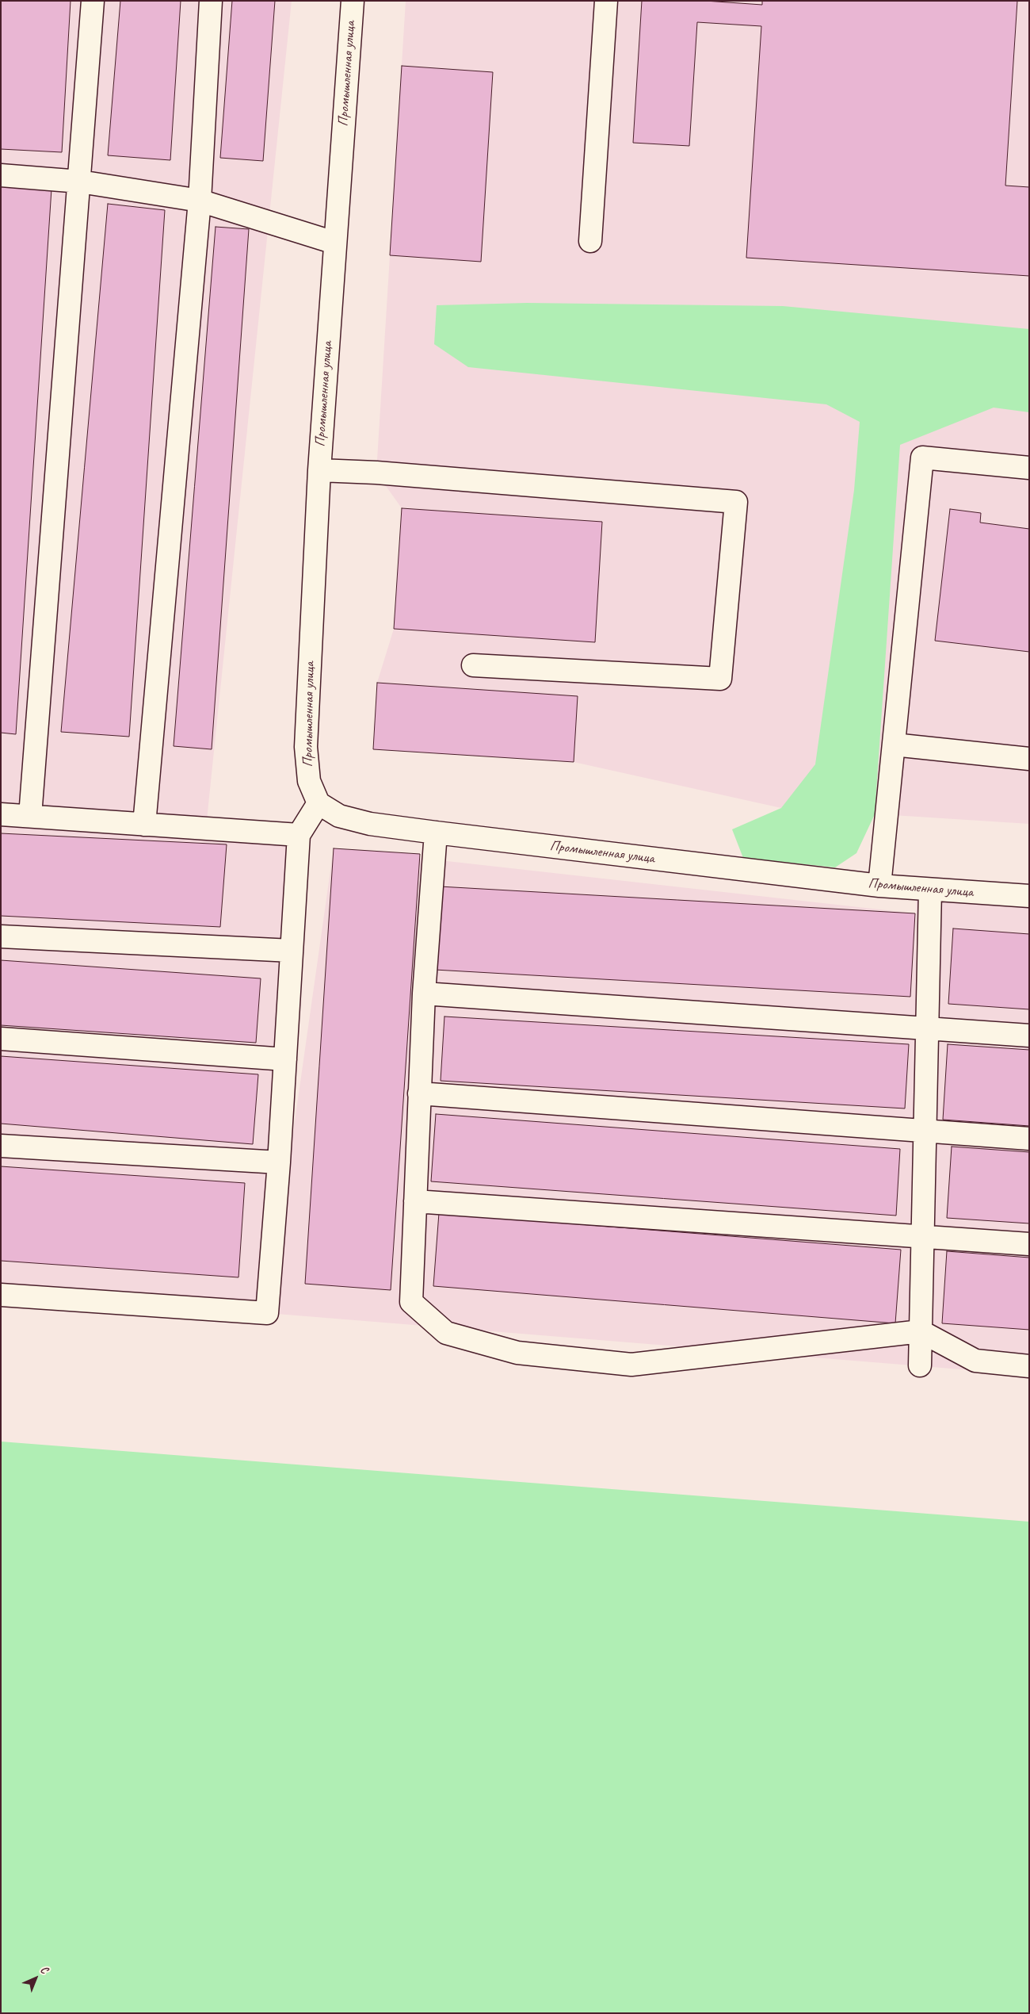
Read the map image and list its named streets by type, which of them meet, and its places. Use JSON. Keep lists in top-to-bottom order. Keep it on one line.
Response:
{"streets":{"street":["Промышленная улица"]},"north":"top right"}
